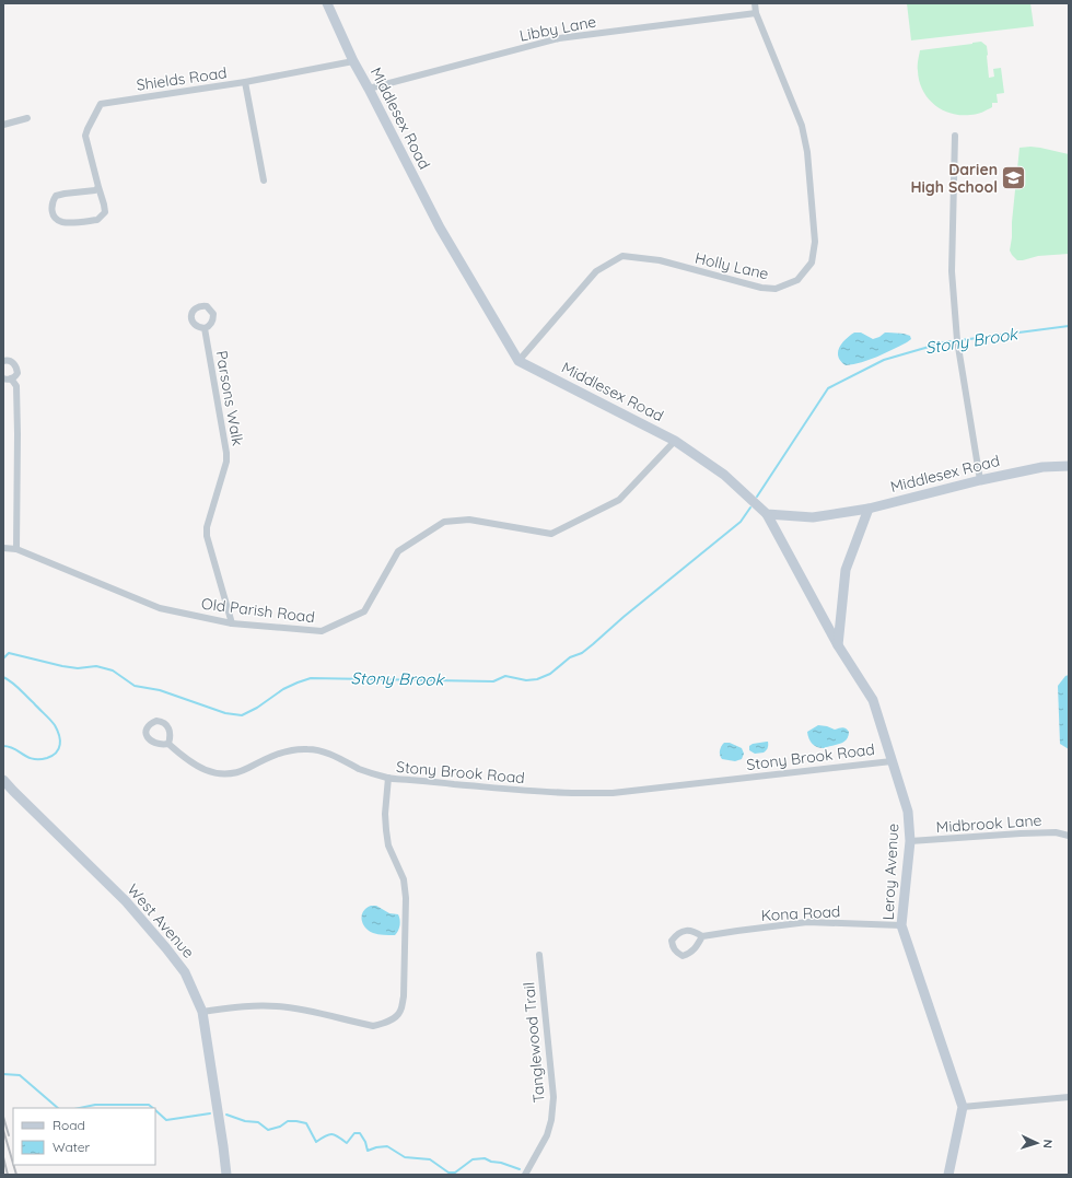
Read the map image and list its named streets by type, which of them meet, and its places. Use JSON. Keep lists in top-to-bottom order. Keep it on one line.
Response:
{"streets":{"main road":["Middlesex Road","Leroy Avenue","West Avenue"],"street":["Libby Lane","Shields Road","Holly Lane","Parsons Walk","Old Parish Road","Stony Brook Road","Midbrook Lane","Kona Road","Tanglewood Trail"]},"crossings":[["Libby Lane","Middlesex Road"],["Libby Lane","Holly Lane"],["Shields Road","Middlesex Road"],["Middlesex Road","Holly Lane"],["Middlesex Road","Old Parish Road"],["Middlesex Road","Leroy Avenue"],["Parsons Walk","Old Parish Road"],["Stony Brook Road","Leroy Avenue"],["Stony Brook Road","West Avenue"],["Midbrook Lane","Leroy Avenue"],["Leroy Avenue","Kona Road"]],"water":["Stony Brook"],"places":{"school or university":["Darien High School"]},"legend":["Road","Water"],"north":"right"}
